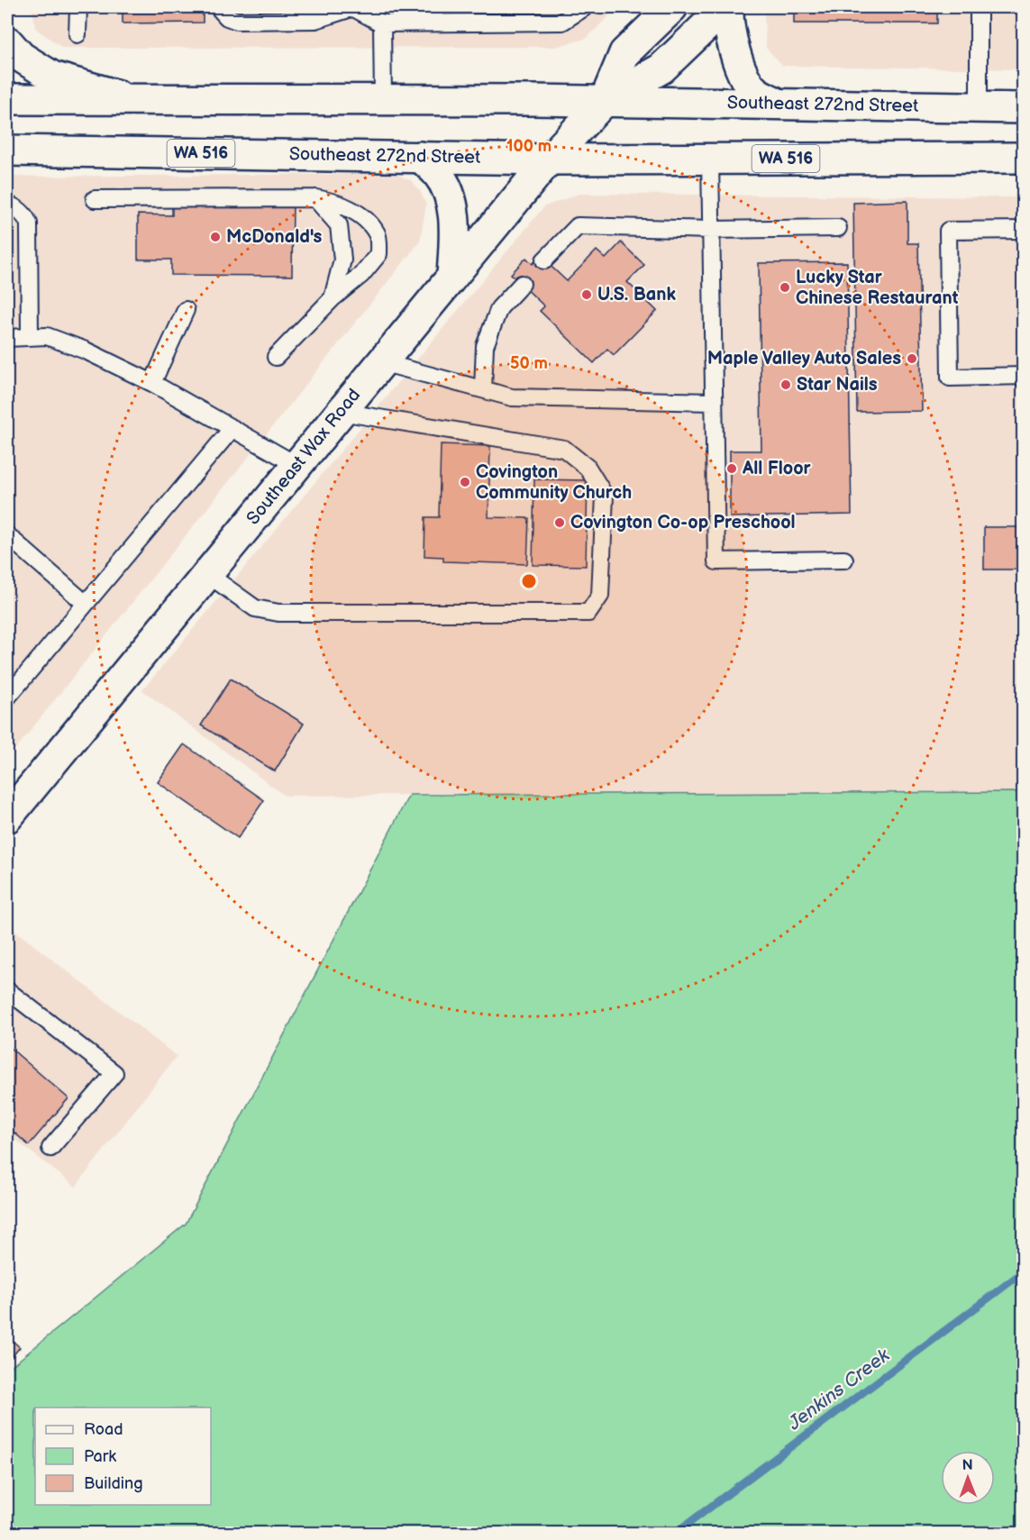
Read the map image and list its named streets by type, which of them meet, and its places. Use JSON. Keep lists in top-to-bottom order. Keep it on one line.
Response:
{"streets":{"main road":["Southeast 272nd Street","WA 516","Southeast Wax Road"]},"crossings":[["Southeast 272nd Street","Southeast Wax Road"]],"water":["Jenkins Creek"],"places":["McDonald's","Lucky Star Chinese Restaurant","U.S. Bank","Maple Valley Auto Sales","Star Nails","All Floor","Covington Community Church","Covington Co-op Preschool"],"legend":["Road","Park","Building"],"north":"top","rings":["100 m","50 m"]}
